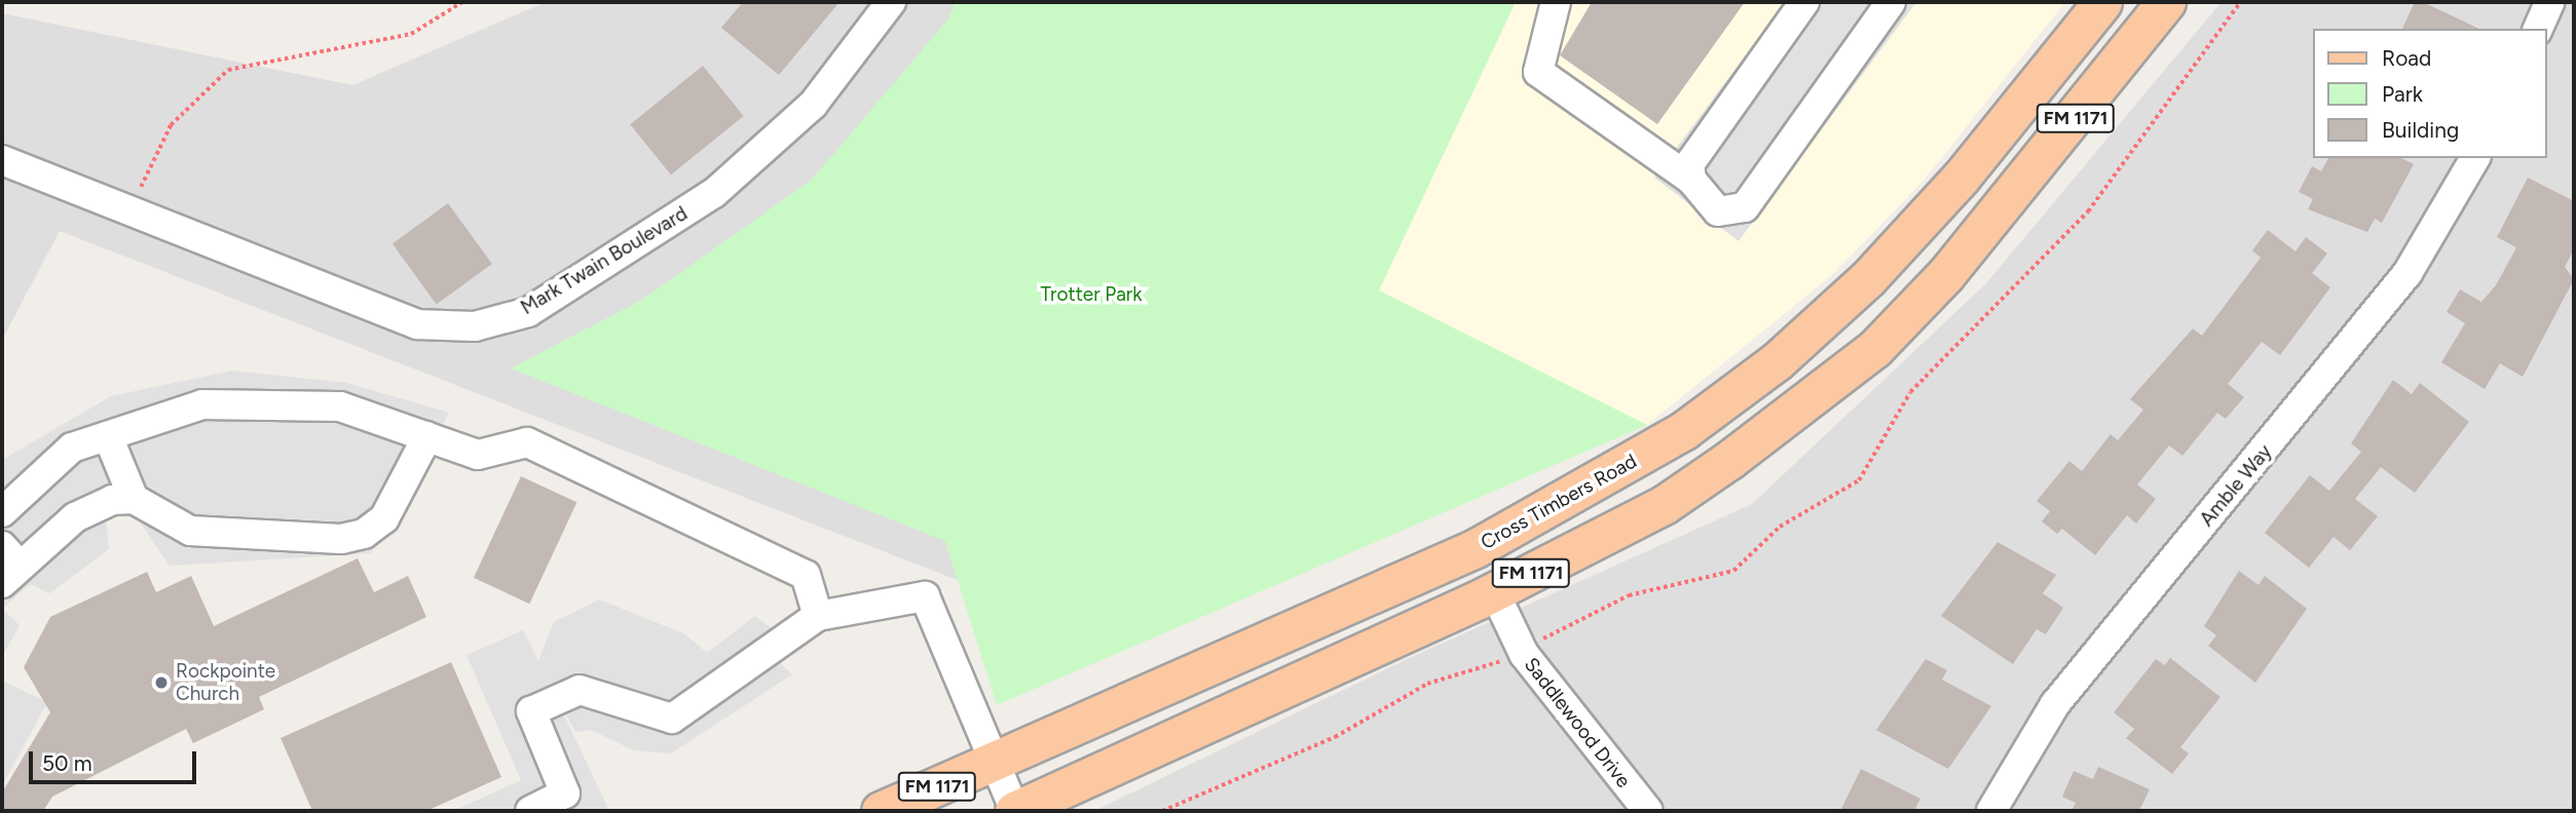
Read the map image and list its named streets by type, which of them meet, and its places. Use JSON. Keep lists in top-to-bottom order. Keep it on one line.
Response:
{"streets":{"main road":["FM 1171","Cross Timbers Road"],"street":["Mark Twain Boulevard","Amble Way","Saddlewood Drive"]},"crossings":[["FM 1171","Saddlewood Drive"]],"parks":["Trotter Park"],"places":["Rockpointe Church"],"legend":["Road","Park","Building"],"scale_bar":"50 m"}
